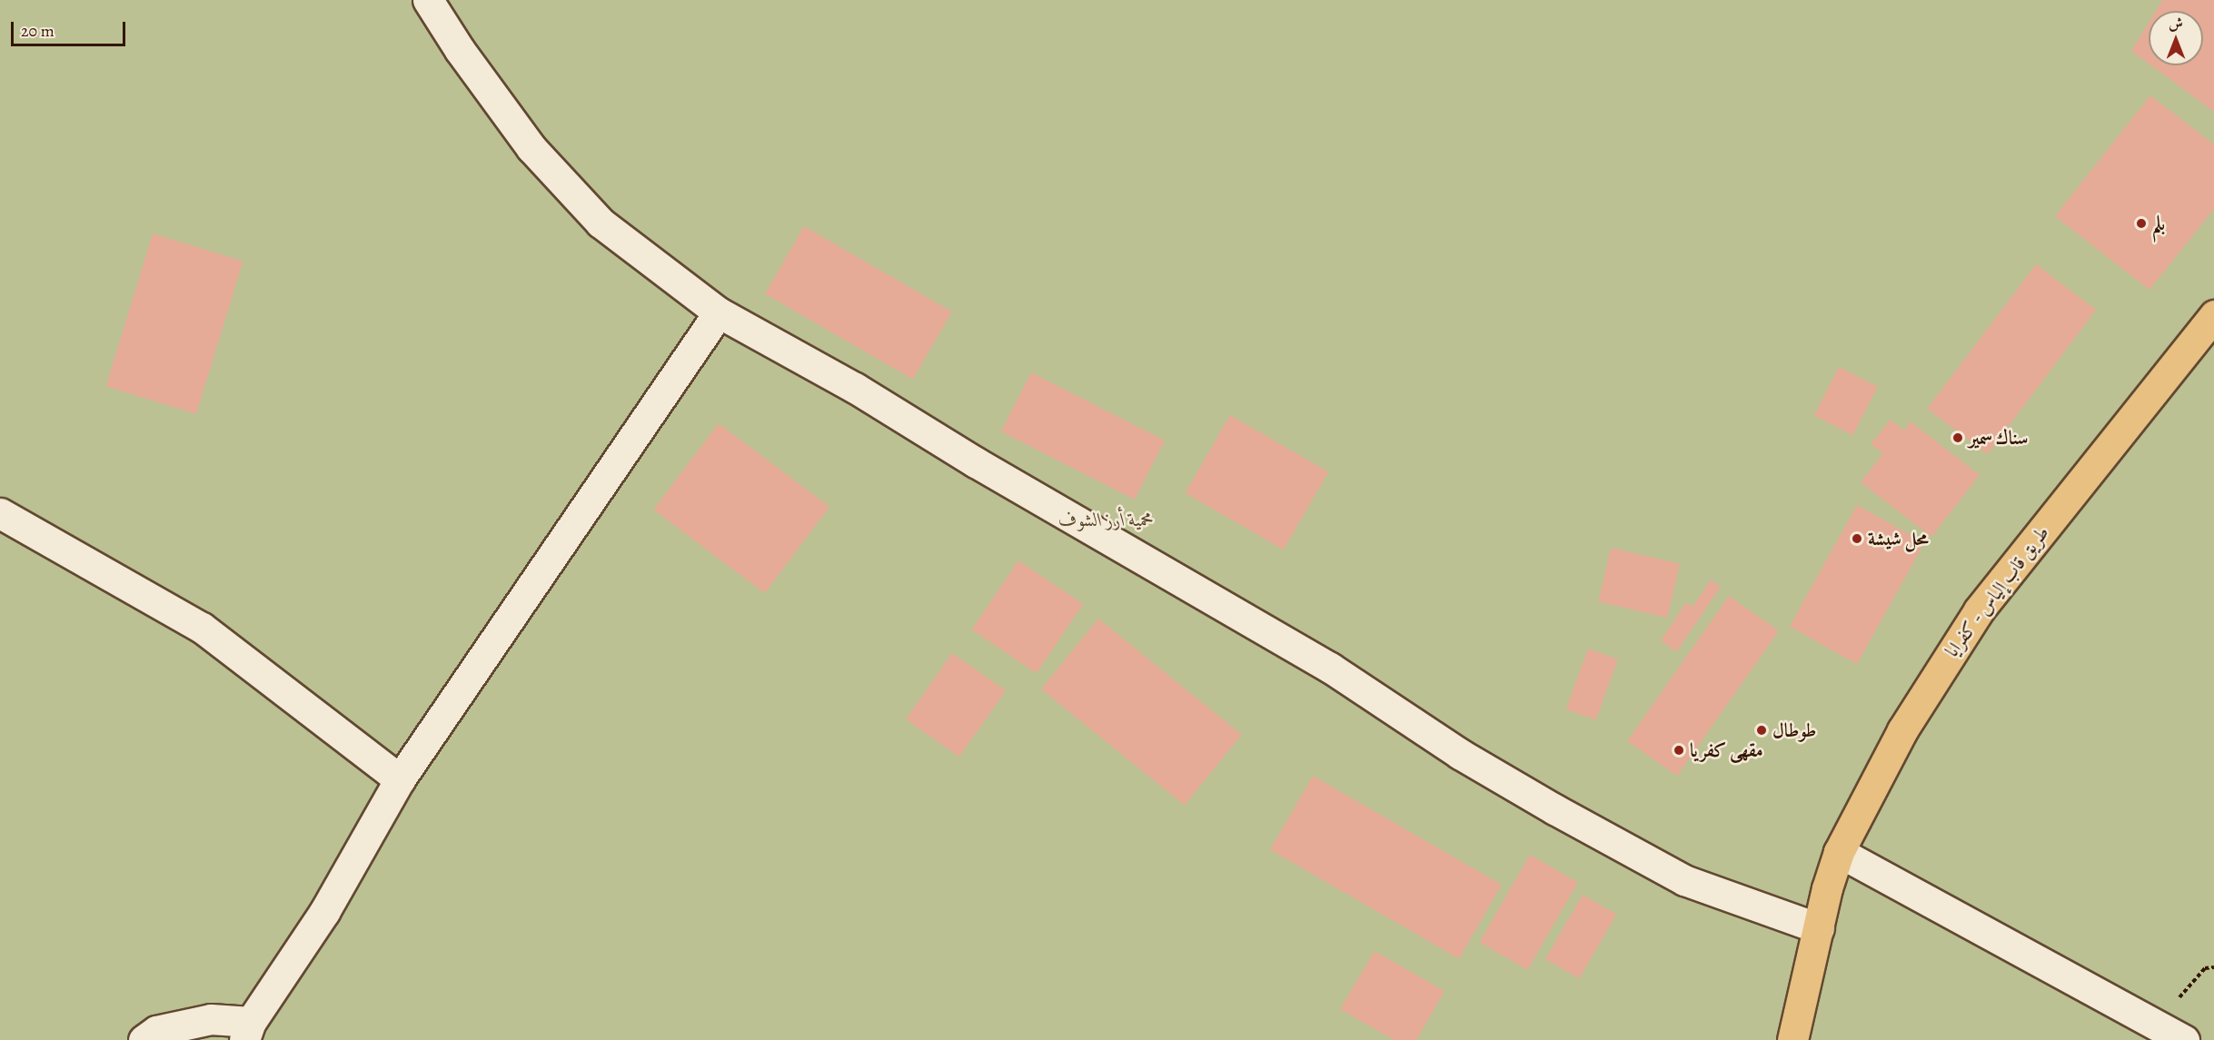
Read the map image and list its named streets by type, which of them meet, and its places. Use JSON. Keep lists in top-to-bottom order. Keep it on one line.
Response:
{"streets":{"main road":["طريق قاب إلياس - كفرايا"]},"parks":["محمية أرز الشوف"],"places":["بلم","سناك سمير","محل شيشة","طوطال","مقهى كفريا"],"scale_bar":"20 m","north":"top"}
